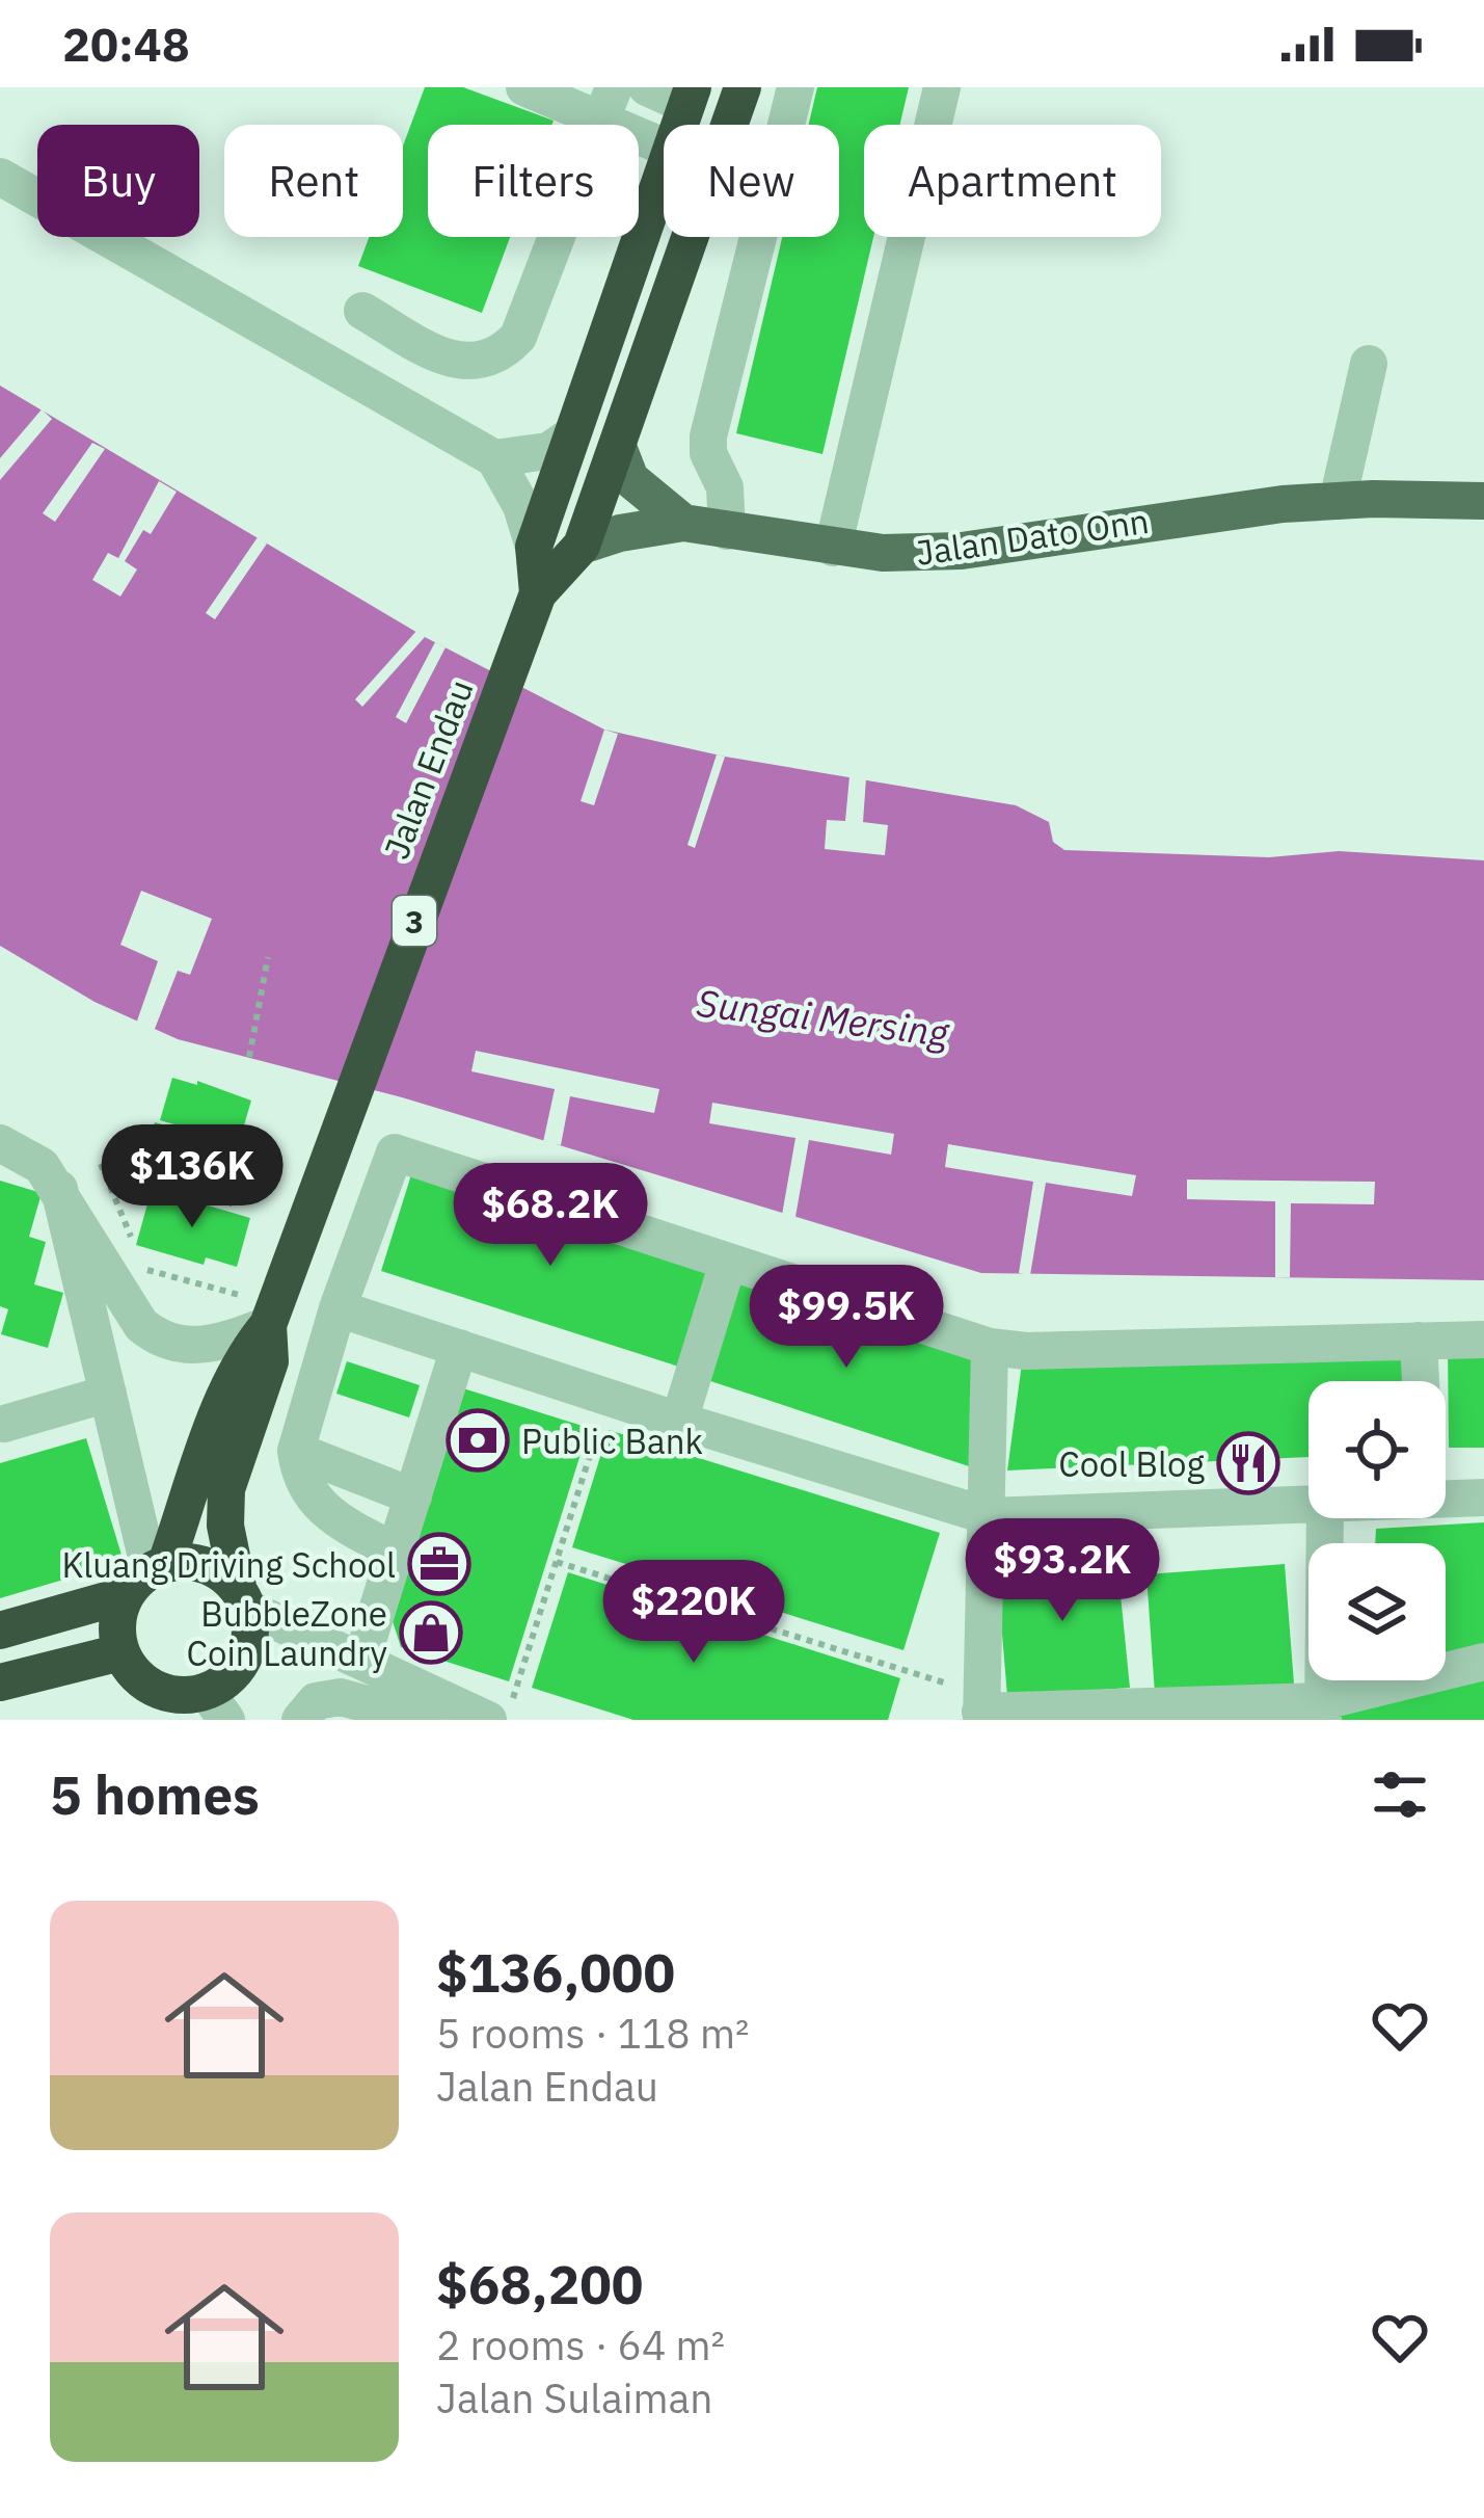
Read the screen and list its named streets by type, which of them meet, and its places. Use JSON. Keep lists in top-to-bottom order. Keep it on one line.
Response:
{"streets":{"highway":["Jalan Endau","3"],"main road":["Jalan Dato Onn"]},"crossings":[["Jalan Dato Onn","Jalan Endau"],["Jalan Endau","3"]],"water":["Sungai Mersing"],"places":{"bank":["Public Bank"],"restaurant":["Cool Blog"],"office":["Kluang Driving School"],"shop":["BubbleZone Coin Laundry"]},"page":{"status":"20:48","chip":["Buy","Rent","Filters","New","Apartment"],"price":["$136K","$68.2K","$99.5K","$93.2K","$220K"],"heading":"5 homes","list":[{"name":"$136,000","note":"5 rooms · 118 m² · Jalan Endau"},{"name":"$68,200","note":"2 rooms · 64 m² · Jalan Sulaiman"}]}}
